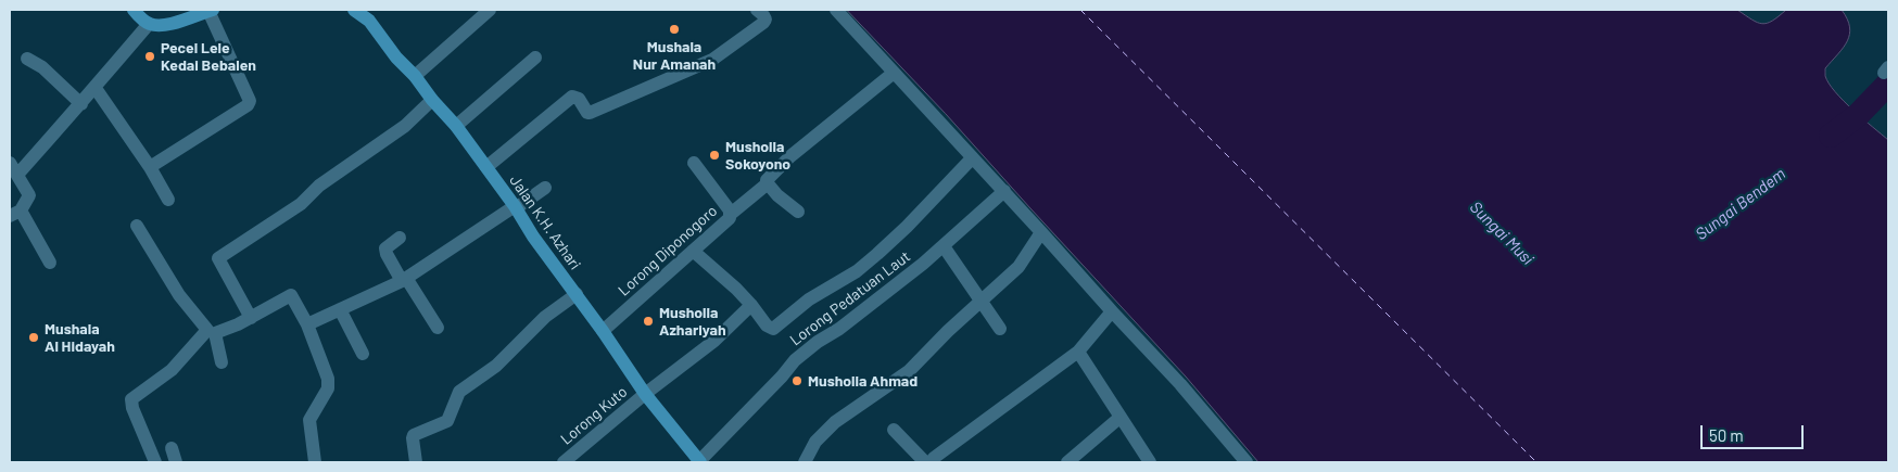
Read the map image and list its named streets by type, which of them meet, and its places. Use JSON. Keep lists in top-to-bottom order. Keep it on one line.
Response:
{"streets":{"street":["Jalan K.H. Azhari","Lorong Diponogoro","Lorong Pedatuan Laut","Lorong Kuto"]},"crossings":[["Jalan K.H. Azhari","Lorong Diponogoro"],["Jalan K.H. Azhari","Lorong Pedatuan Laut"],["Jalan K.H. Azhari","Lorong Kuto"]],"water":["Sungai Bendem","Sungai Musi"],"places":["Mushala Nur Amanah","Pecel Lele Kedai Bebalen","Musholla Sokoyono","Musholla Azhariyah","Mushala Al Hidayah","Musholla Ahmad"],"scale_bar":"50 m"}
